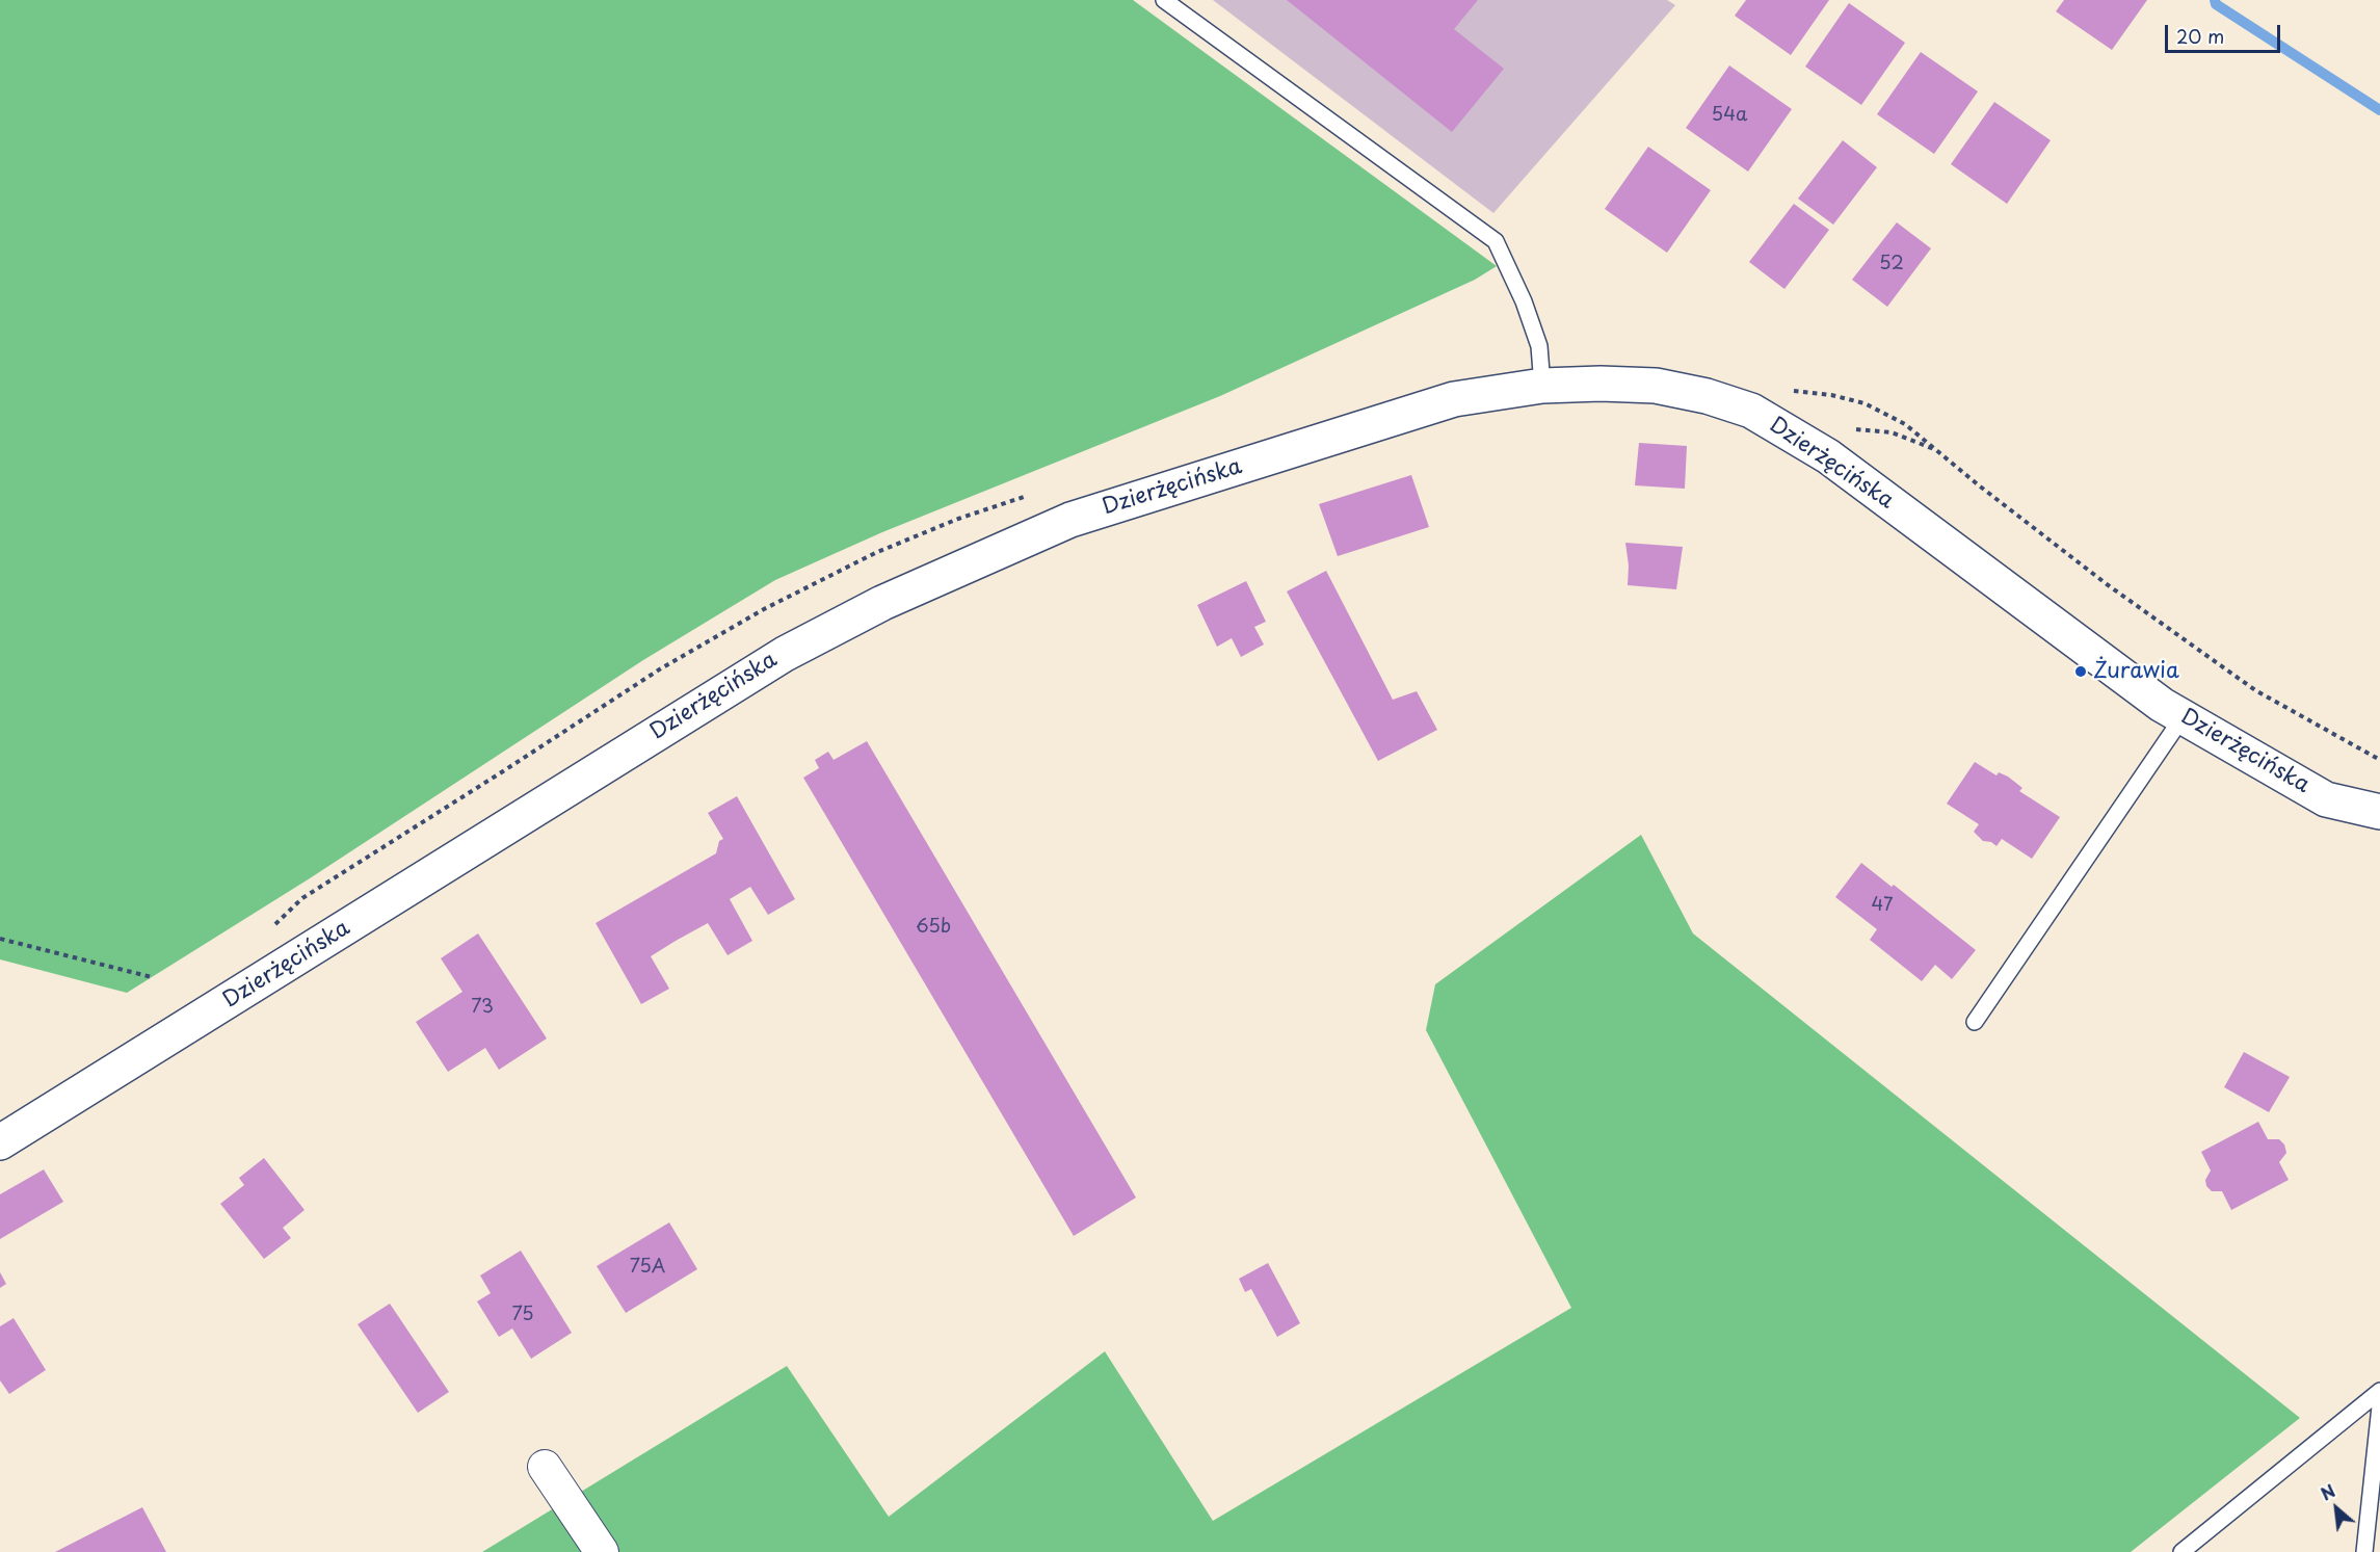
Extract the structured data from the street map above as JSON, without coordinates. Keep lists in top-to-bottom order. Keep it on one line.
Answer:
{"streets":{"street":["Dzierżęcińska"]},"places":["Żurawia"],"house_numbers":["54a","52","47","65b","73","75A","75"],"scale_bar":"20 m","north":"top left"}
